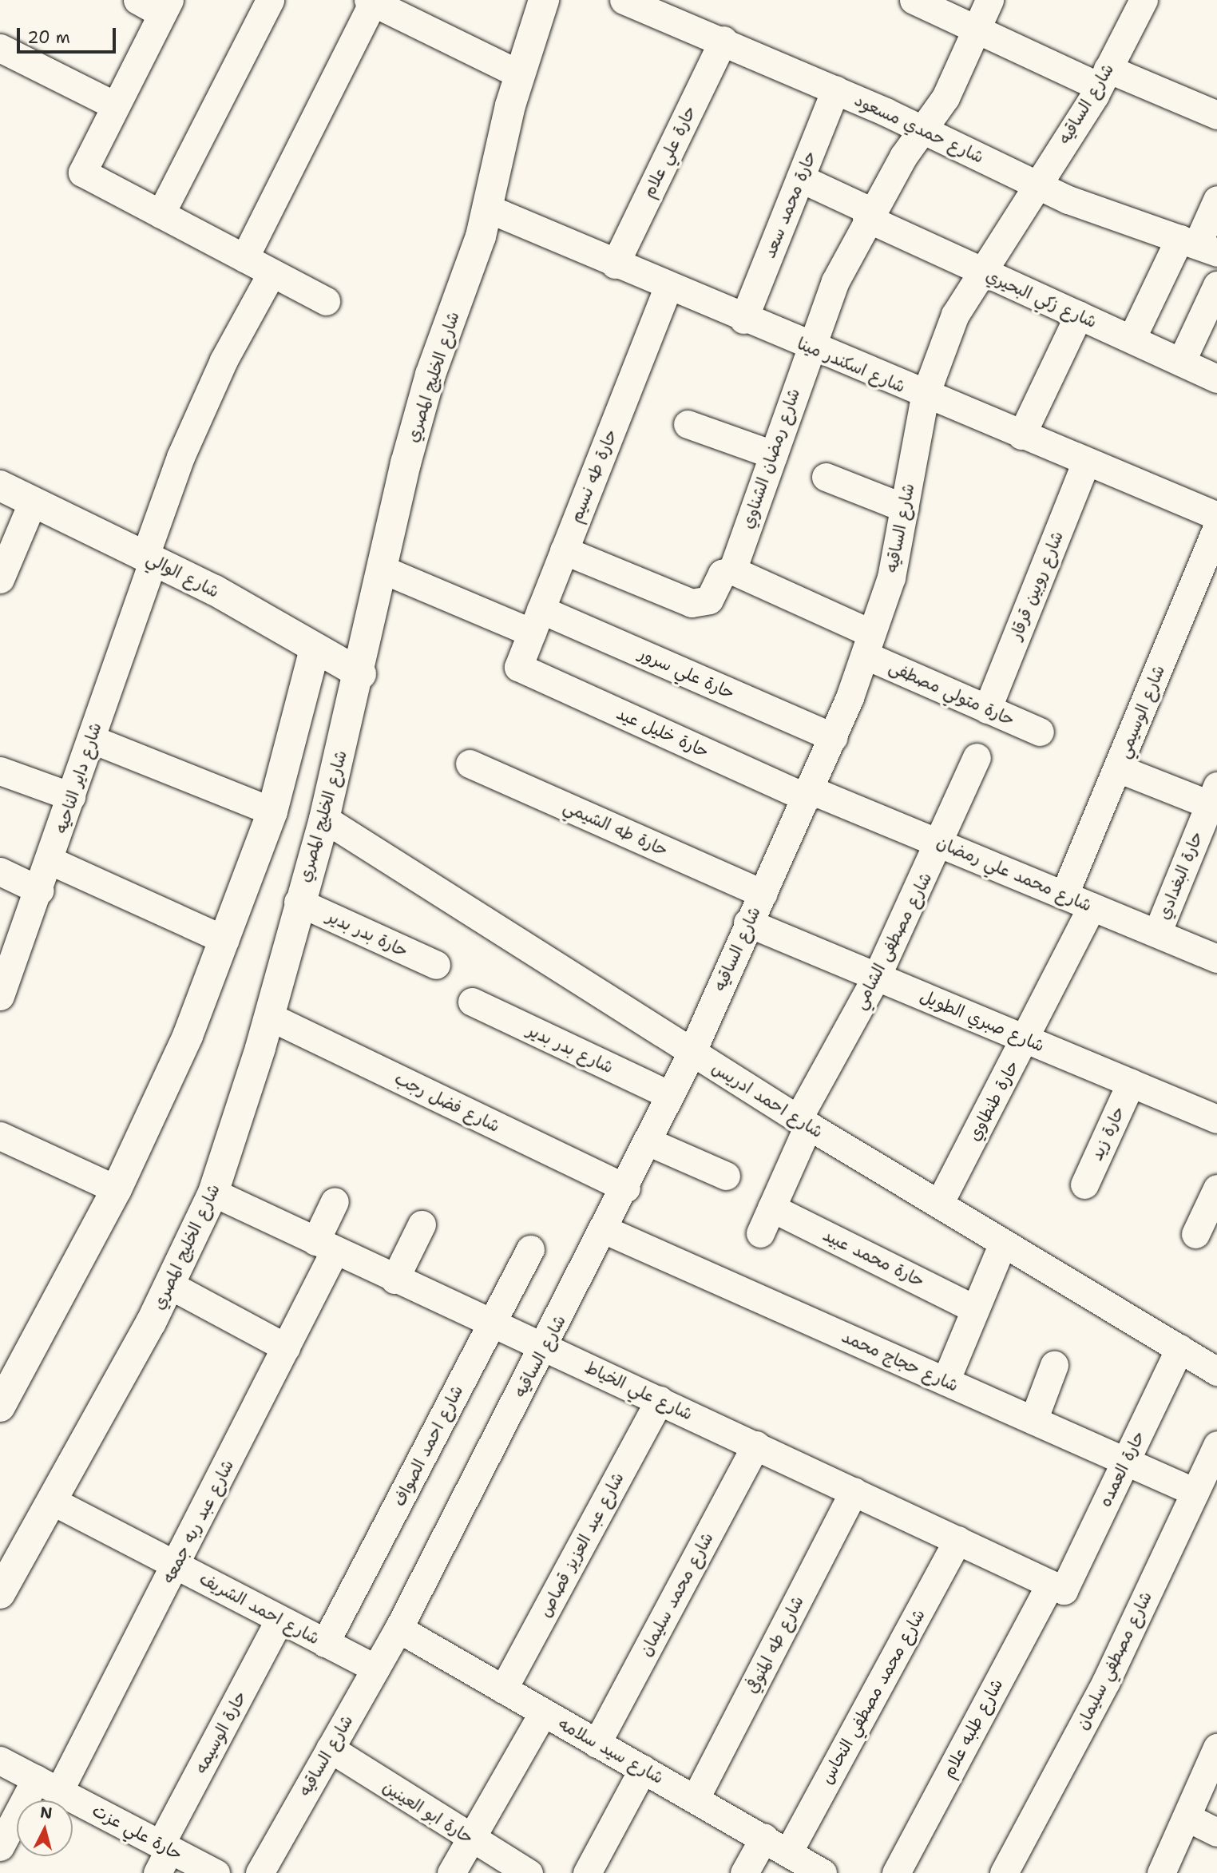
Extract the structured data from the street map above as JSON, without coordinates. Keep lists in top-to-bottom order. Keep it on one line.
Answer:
{"streets":{"main road":["شارع الخليج المصري","شارع الوالي"],"street":["شارع الساقيه","شارع حمدي مسعود","حارة علي علام","حارة محمد سعد","شارع زكي البحيري","شارع اسكندر مينا","شارع رمضان الشناوي","حارة طه نسيم","شارع روبين قرقار","حارة علي سرور","حارة متولي مصطفى","شارع الوسيمي","حارة خليل عيد","شارع داير الناحيه","حارة طه الشيمي","شارع محمد علي رمضان","حارة البغدادي","حارة بدر بدير","شارع مصطفى الشامي","شارع صبري الطويل","شارع بدر بدير","شارع احمد ادريس","حارة طنطاوي","شارع فضل رجب","حارة زيد","حارة محمد عبيد","شارع حجاج محمد","شارع علي الخياط","شارع احمد الصواف","حارة العمده","شارع عبد ربه جمعه","شارع عبد العزيز قصاص","شارع محمد سليمان","شارع احمد الشريف","شارع طه المنوفي","شارع مصطفي سليمان","شارع محمد مصطفي النحاس","شارع طلبه علام","حارة الوسيمه","شارع سيد سلامه","حارة ابو العينين","حارة علي عزت"]},"crossings":[["شارع الساقيه","شارع حمدي مسعود"],["شارع الساقيه","شارع زكي البحيري"],["شارع الساقيه","شارع اسكندر مينا"],["شارع الساقيه","حارة علي سرور"],["شارع الساقيه","حارة متولي مصطفى"],["شارع الساقيه","حارة خليل عيد"],["شارع الساقيه","حارة طه الشيمي"],["شارع الساقيه","شارع محمد علي رمضان"],["شارع الساقيه","شارع صبري الطويل"],["شارع الساقيه","شارع بدر بدير"],["شارع الساقيه","شارع احمد ادريس"],["شارع الساقيه","شارع فضل رجب"],["شارع الساقيه","شارع حجاج محمد"],["شارع الساقيه","شارع علي الخياط"],["شارع الساقيه","شارع احمد الشريف"],["شارع الساقيه","شارع سيد سلامه"],["شارع الساقيه","حارة ابو العينين"],["شارع حمدي مسعود","حارة علي علام"],["شارع حمدي مسعود","حارة محمد سعد"],["شارع حمدي مسعود","شارع رمضان الشناوي"],["حارة علي علام","شارع اسكندر مينا"],["حارة محمد سعد","شارع زكي البحيري"],["حارة محمد سعد","شارع اسكندر مينا"],["شارع زكي البحيري","شارع رمضان الشناوي"],["شارع اسكندر مينا","شارع الخليج المصري"],["شارع اسكندر مينا","شارع رمضان الشناوي"],["شارع اسكندر مينا","حارة طه نسيم"],["شارع اسكندر مينا","شارع روبين قرقار"],["شارع الخليج المصري","شارع الوالي"],["شارع الخليج المصري","حارة علي سرور"],["شارع الخليج المصري","حارة بدر بدير"],["شارع الخليج المصري","شارع احمد ادريس"],["شارع الخليج المصري","شارع فضل رجب"],["شارع الخليج المصري","شارع علي الخياط"],["شارع الخليج المصري","شارع احمد الشريف"],["شارع رمضان الشناوي","حارة متولي مصطفى"],["حارة طه نسيم","حارة علي سرور"],["حارة طه نسيم","حارة خليل عيد"],["شارع الوالي","شارع داير الناحيه"],["شارع روبين قرقار","حارة متولي مصطفى"],["شارع الوسيمي","شارع محمد علي رمضان"],["حارة خليل عيد","شارع محمد علي رمضان"],["شارع محمد علي رمضان","حارة البغدادي"],["شارع محمد علي رمضان","شارع مصطفى الشامي"],["شارع محمد علي رمضان","حارة طنطاوي"],["شارع مصطفى الشامي","شارع صبري الطويل"],["شارع مصطفى الشامي","شارع احمد ادريس"],["شارع مصطفى الشامي","حارة محمد عبيد"],["شارع صبري الطويل","حارة طنطاوي"],["شارع صبري الطويل","حارة زيد"],["شارع احمد ادريس","حارة طنطاوي"],["شارع احمد ادريس","حارة العمده"],["شارع حجاج محمد","حارة العمده"],["شارع حجاج محمد","شارع مصطفي سليمان"],["شارع علي الخياط","شارع احمد الصواف"],["شارع علي الخياط","حارة العمده"],["شارع علي الخياط","شارع عبد ربه جمعه"],["شارع علي الخياط","شارع عبد العزيز قصاص"],["شارع علي الخياط","شارع محمد سليمان"],["شارع علي الخياط","شارع طه المنوفي"],["شارع علي الخياط","شارع محمد مصطفي النحاس"],["شارع علي الخياط","شارع طلبه علام"],["شارع احمد الصواف","شارع احمد الشريف"],["حارة العمده","شارع طلبه علام"],["شارع عبد ربه جمعه","شارع احمد الشريف"],["شارع عبد ربه جمعه","حارة علي عزت"],["شارع عبد العزيز قصاص","شارع سيد سلامه"],["شارع محمد سليمان","شارع سيد سلامه"],["شارع احمد الشريف","حارة الوسيمه"],["شارع طه المنوفي","شارع سيد سلامه"],["شارع محمد مصطفي النحاس","شارع سيد سلامه"],["حارة الوسيمه","حارة علي عزت"]],"scale_bar":"20 m","north":"top"}
